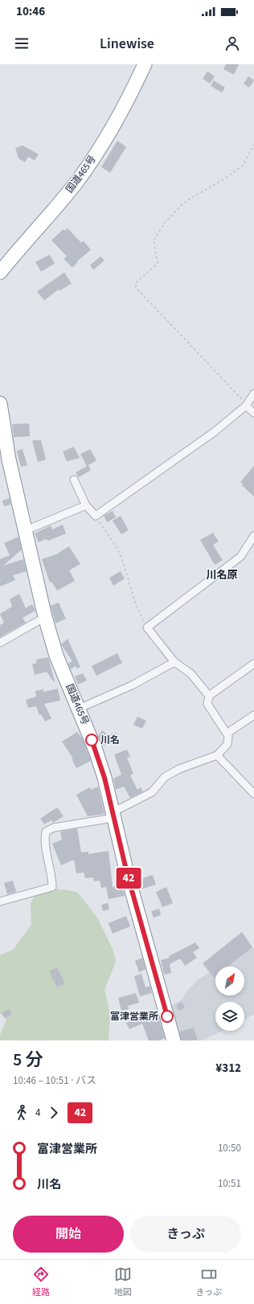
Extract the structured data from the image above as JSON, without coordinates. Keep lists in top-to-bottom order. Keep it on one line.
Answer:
{"streets":{"highway":["国道465号"]},"districts":["川名原"],"places":["川名","富津営業所"],"lines":["bus line 42"],"north":"top right","page":{"status":"10:46","header":"Linewise","on_map":"42","heading":["5 分","10:46 – 10:51 · バス","¥312"],"legs":["4","42"],"list":[{"name":"富津営業所","value":"10:50"},{"name":"川名","value":"10:51"}],"buttons":["開始","きっぷ"],"tabs":["経路","地図","きっぷ"]}}
